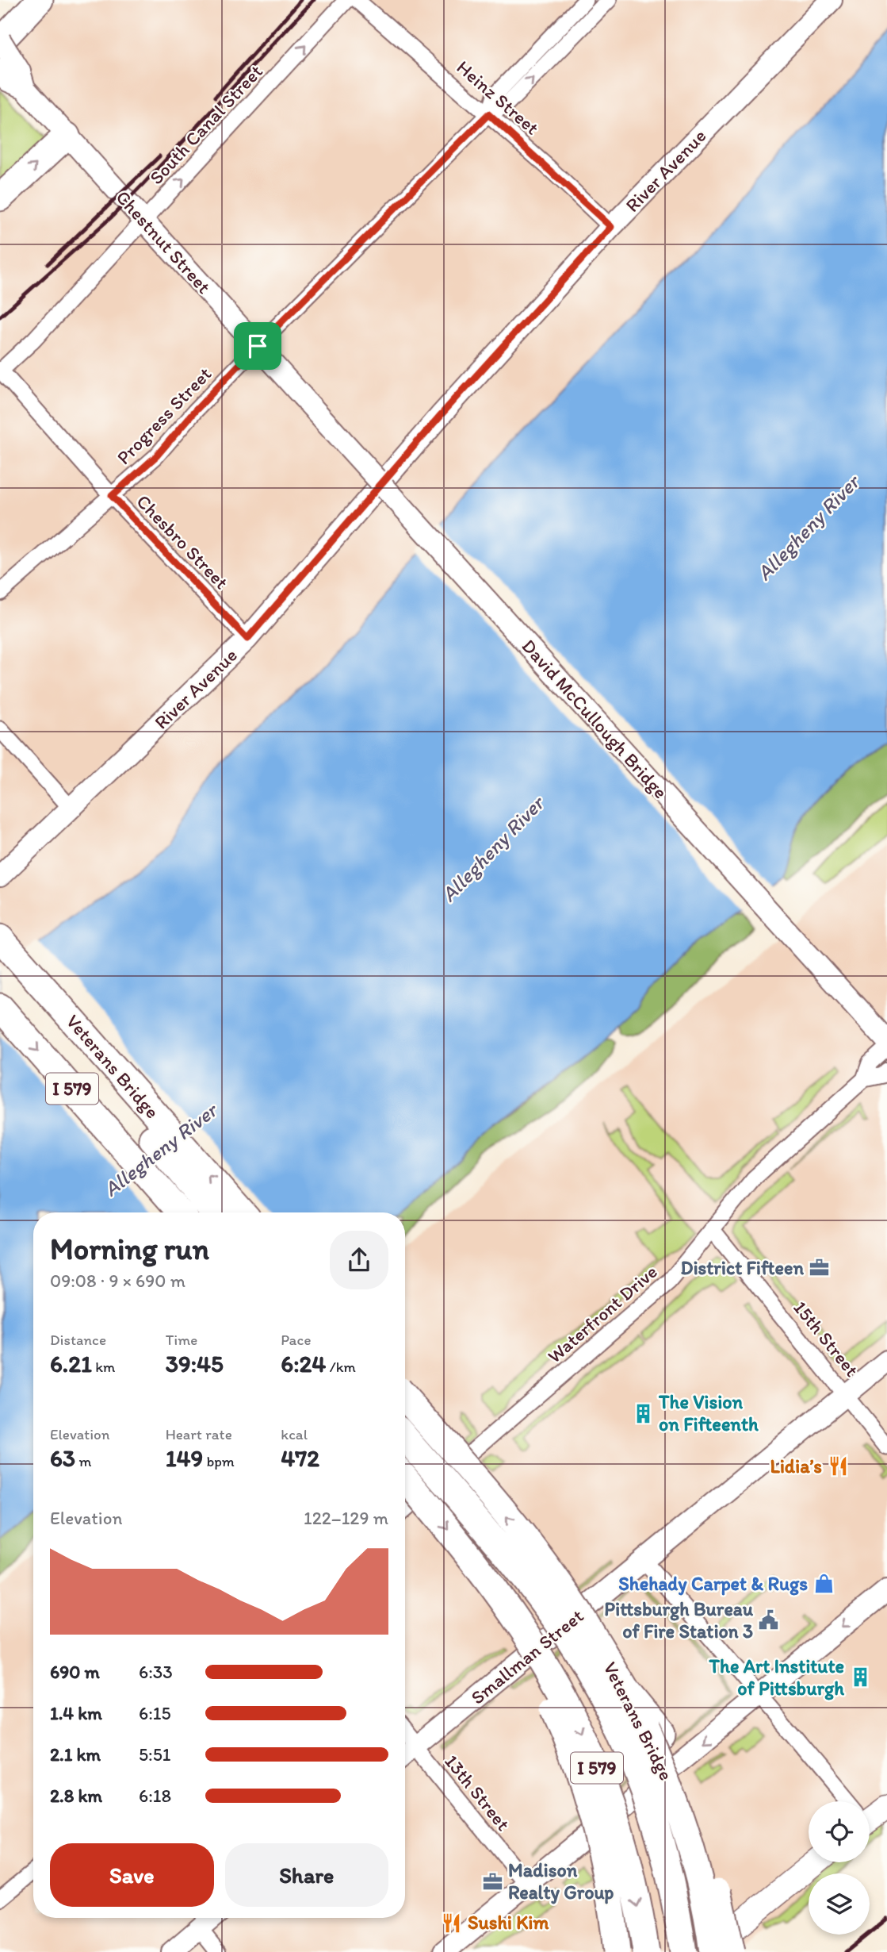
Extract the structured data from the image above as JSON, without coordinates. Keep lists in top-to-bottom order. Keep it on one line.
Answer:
{"streets":{"highway":["Veterans Bridge","I 579"],"street":["Heinz Street","South Canal Street","River Avenue","Chestnut Street","Progress Street","Chesbro Street","David McCullough Bridge","Waterfront Drive","15th Street","Smallman Street","13th Street"]},"crossings":[["Heinz Street","River Avenue"],["Heinz Street","Progress Street"],["South Canal Street","Chestnut Street"],["South Canal Street","Chesbro Street"],["River Avenue","Chesbro Street"],["Chestnut Street","Progress Street"],["Chestnut Street","David McCullough Bridge"],["Progress Street","Chesbro Street"],["Waterfront Drive","15th Street"],["15th Street","Smallman Street"],["Smallman Street","13th Street"]],"one_way":["South Canal Street"],"water":["Allegheny River"],"places":{"office":["District Fifteen","Madison Realty Group"],"building":["The Vision on Fifteenth","The Art Institute of Pittsburgh"],"restaurant":["Lidia’s","Sushi Kim"],"shop":["Shehady Carpet & Rugs"],"public building":["Pittsburgh Bureau of Fire Station 3"]},"page":{"heading":["Morning run","09:08 · 9 × 690 m"],"stats":[["Distance","6.21 km"],["Time","39:45"],["Pace","6:24 /km"],["Elevation","63 m"],["Heart rate","149 bpm"],["kcal","472"]],"chart":["Elevation","122–129 m"],"list":[{"name":"690 m","note":"6:33"},{"name":"1.4 km","note":"6:15"},{"name":"2.1 km","note":"5:51"},{"name":"2.8 km","note":"6:18"}],"buttons":["Save","Share"]}}
